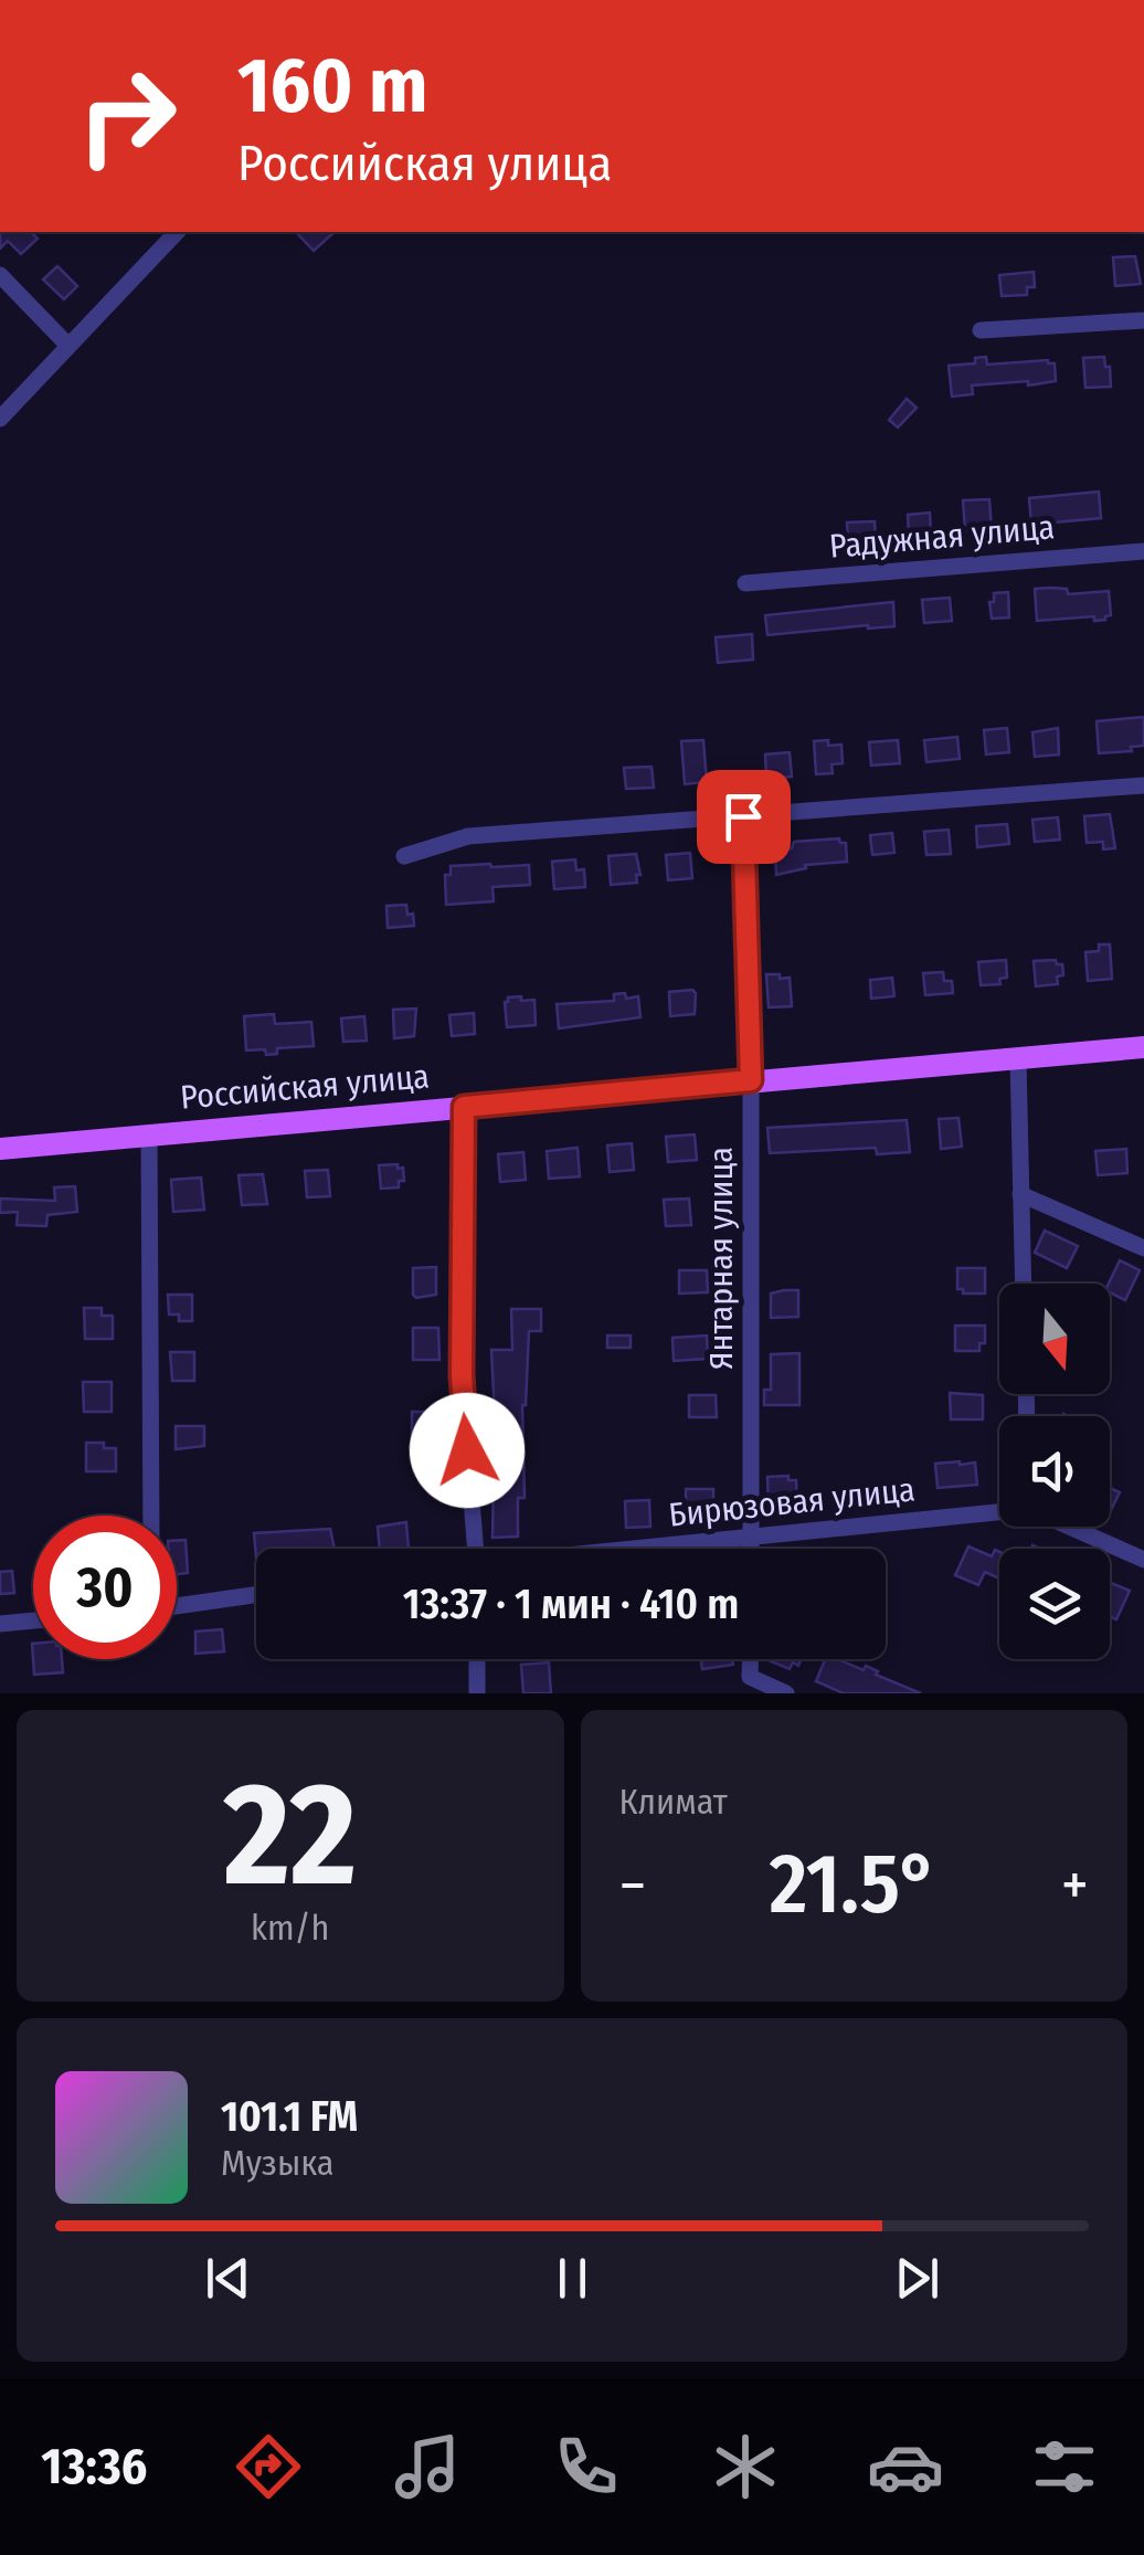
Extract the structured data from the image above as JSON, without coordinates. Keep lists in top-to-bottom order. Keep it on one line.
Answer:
{"streets":{"main road":["Российская улица"],"street":["Радужная улица","Янтарная улица","Бирюзовая улица"]},"crossings":[["Российская улица","Янтарная улица"],["Янтарная улица","Бирюзовая улица"]],"north":"bottom","page":{"turn":["160 m","Российская улица"],"limit":"30","trip":"13:37 · 1 мин · 410 m","tile":[["22","km/h"],"Климат"],"heat":["−","21.5°","+"],"song":["101.1 FM","Музыка"],"tabs":"13:36"}}
